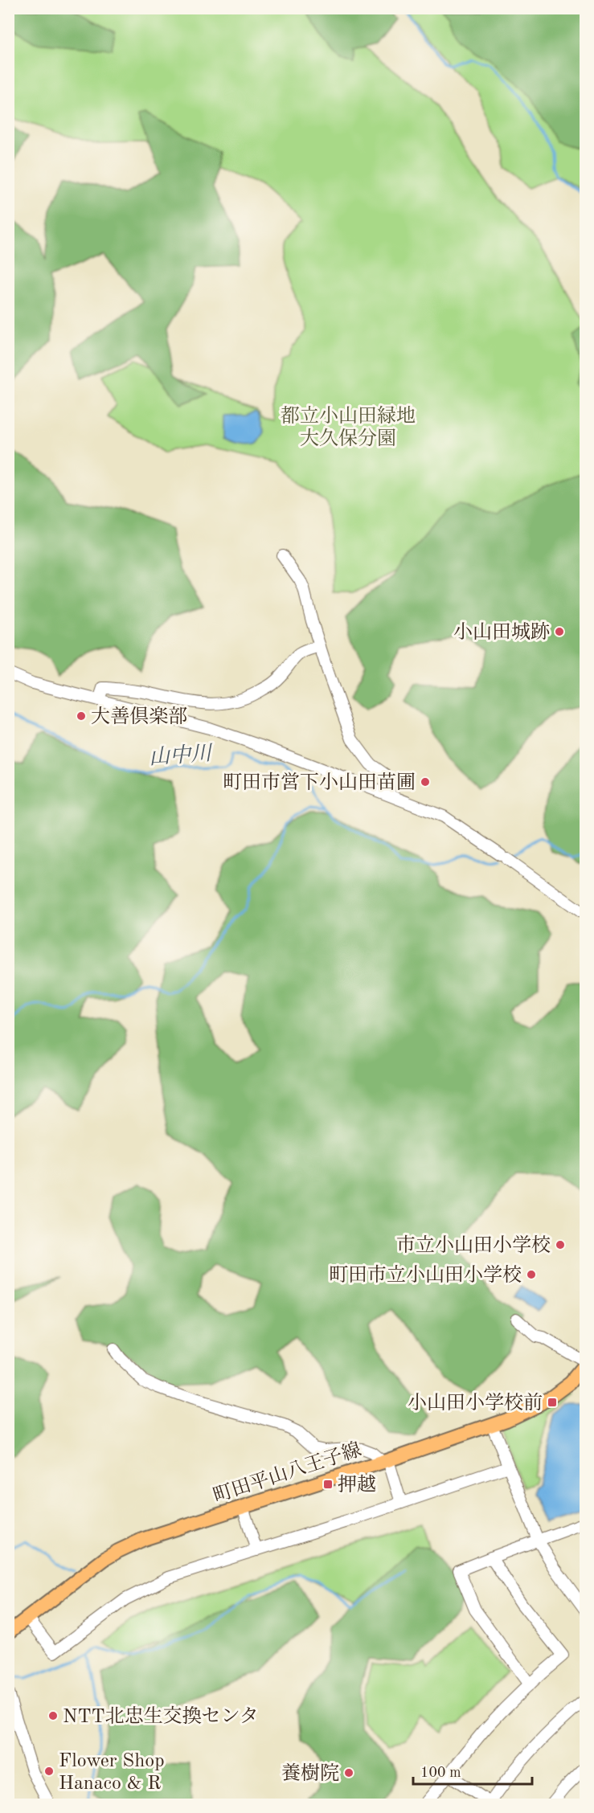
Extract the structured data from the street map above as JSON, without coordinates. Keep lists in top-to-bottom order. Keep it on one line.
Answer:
{"streets":{"main road":["町田平山八王子線"]},"water":["山中川"],"parks":["都立小山田緑地 大久保分園"],"places":{"other":["小山田城跡","大善倶楽部","町田市営下小山田苗圃","市立小山田小学校","町田市立小山田小学校","NTT北忠生交換センタ","Flower Shop Hanaco & R","養樹院"],"transit":["小山田小学校前","押越"]},"scale_bar":"100 m"}
